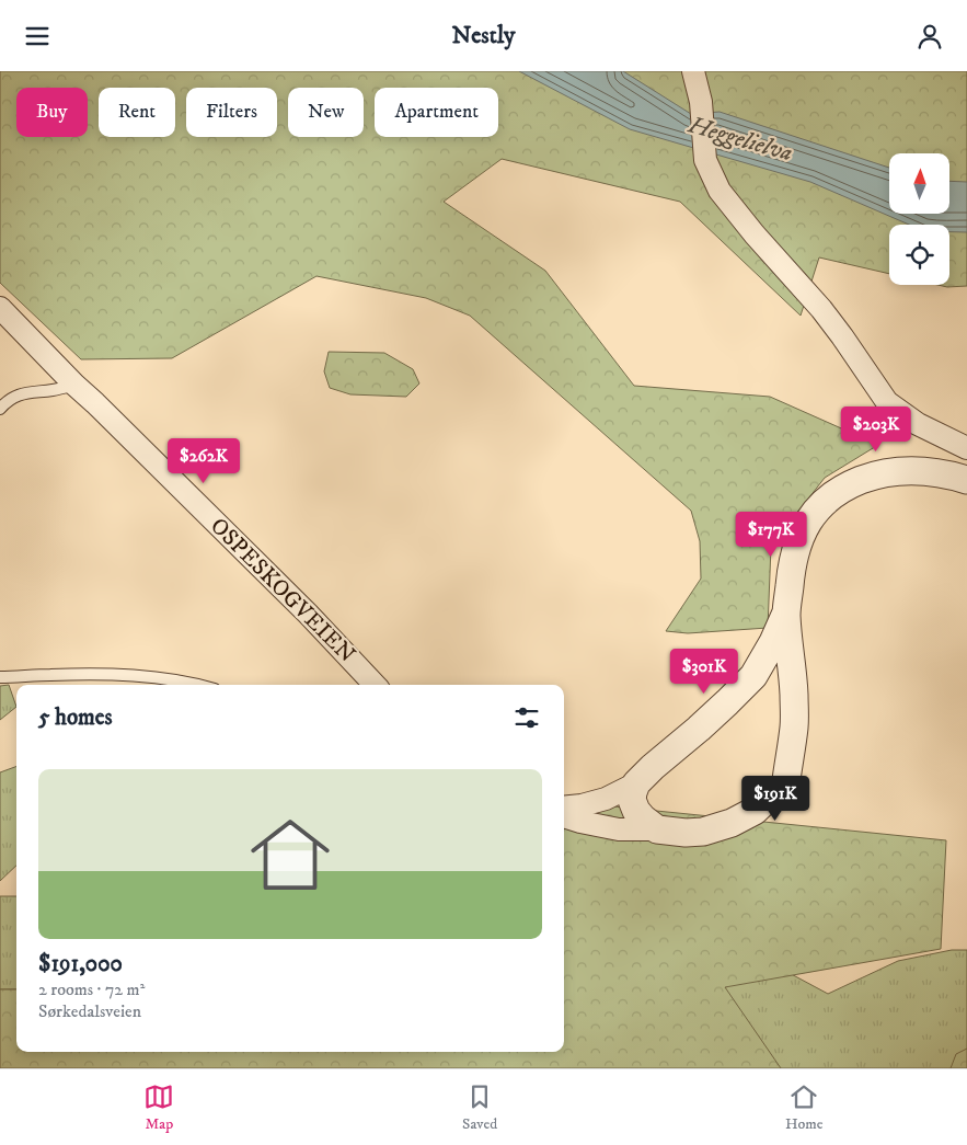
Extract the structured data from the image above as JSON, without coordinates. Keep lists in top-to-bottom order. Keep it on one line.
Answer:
{"streets":{"street":["OSPESKOGVEIEN"]},"water":["Heggelielva"],"north":"top","page":{"header":"Nestly","chip":["Buy","Rent","Filters","New","Apartment"],"price":["$203K","$262K","$177K","$301K","$191K"],"heading":"5 homes","list":[{"name":"$191,000","note":"2 rooms · 72 m² · Sørkedalsveien"}],"tabs":["Map","Saved","Home"]}}
